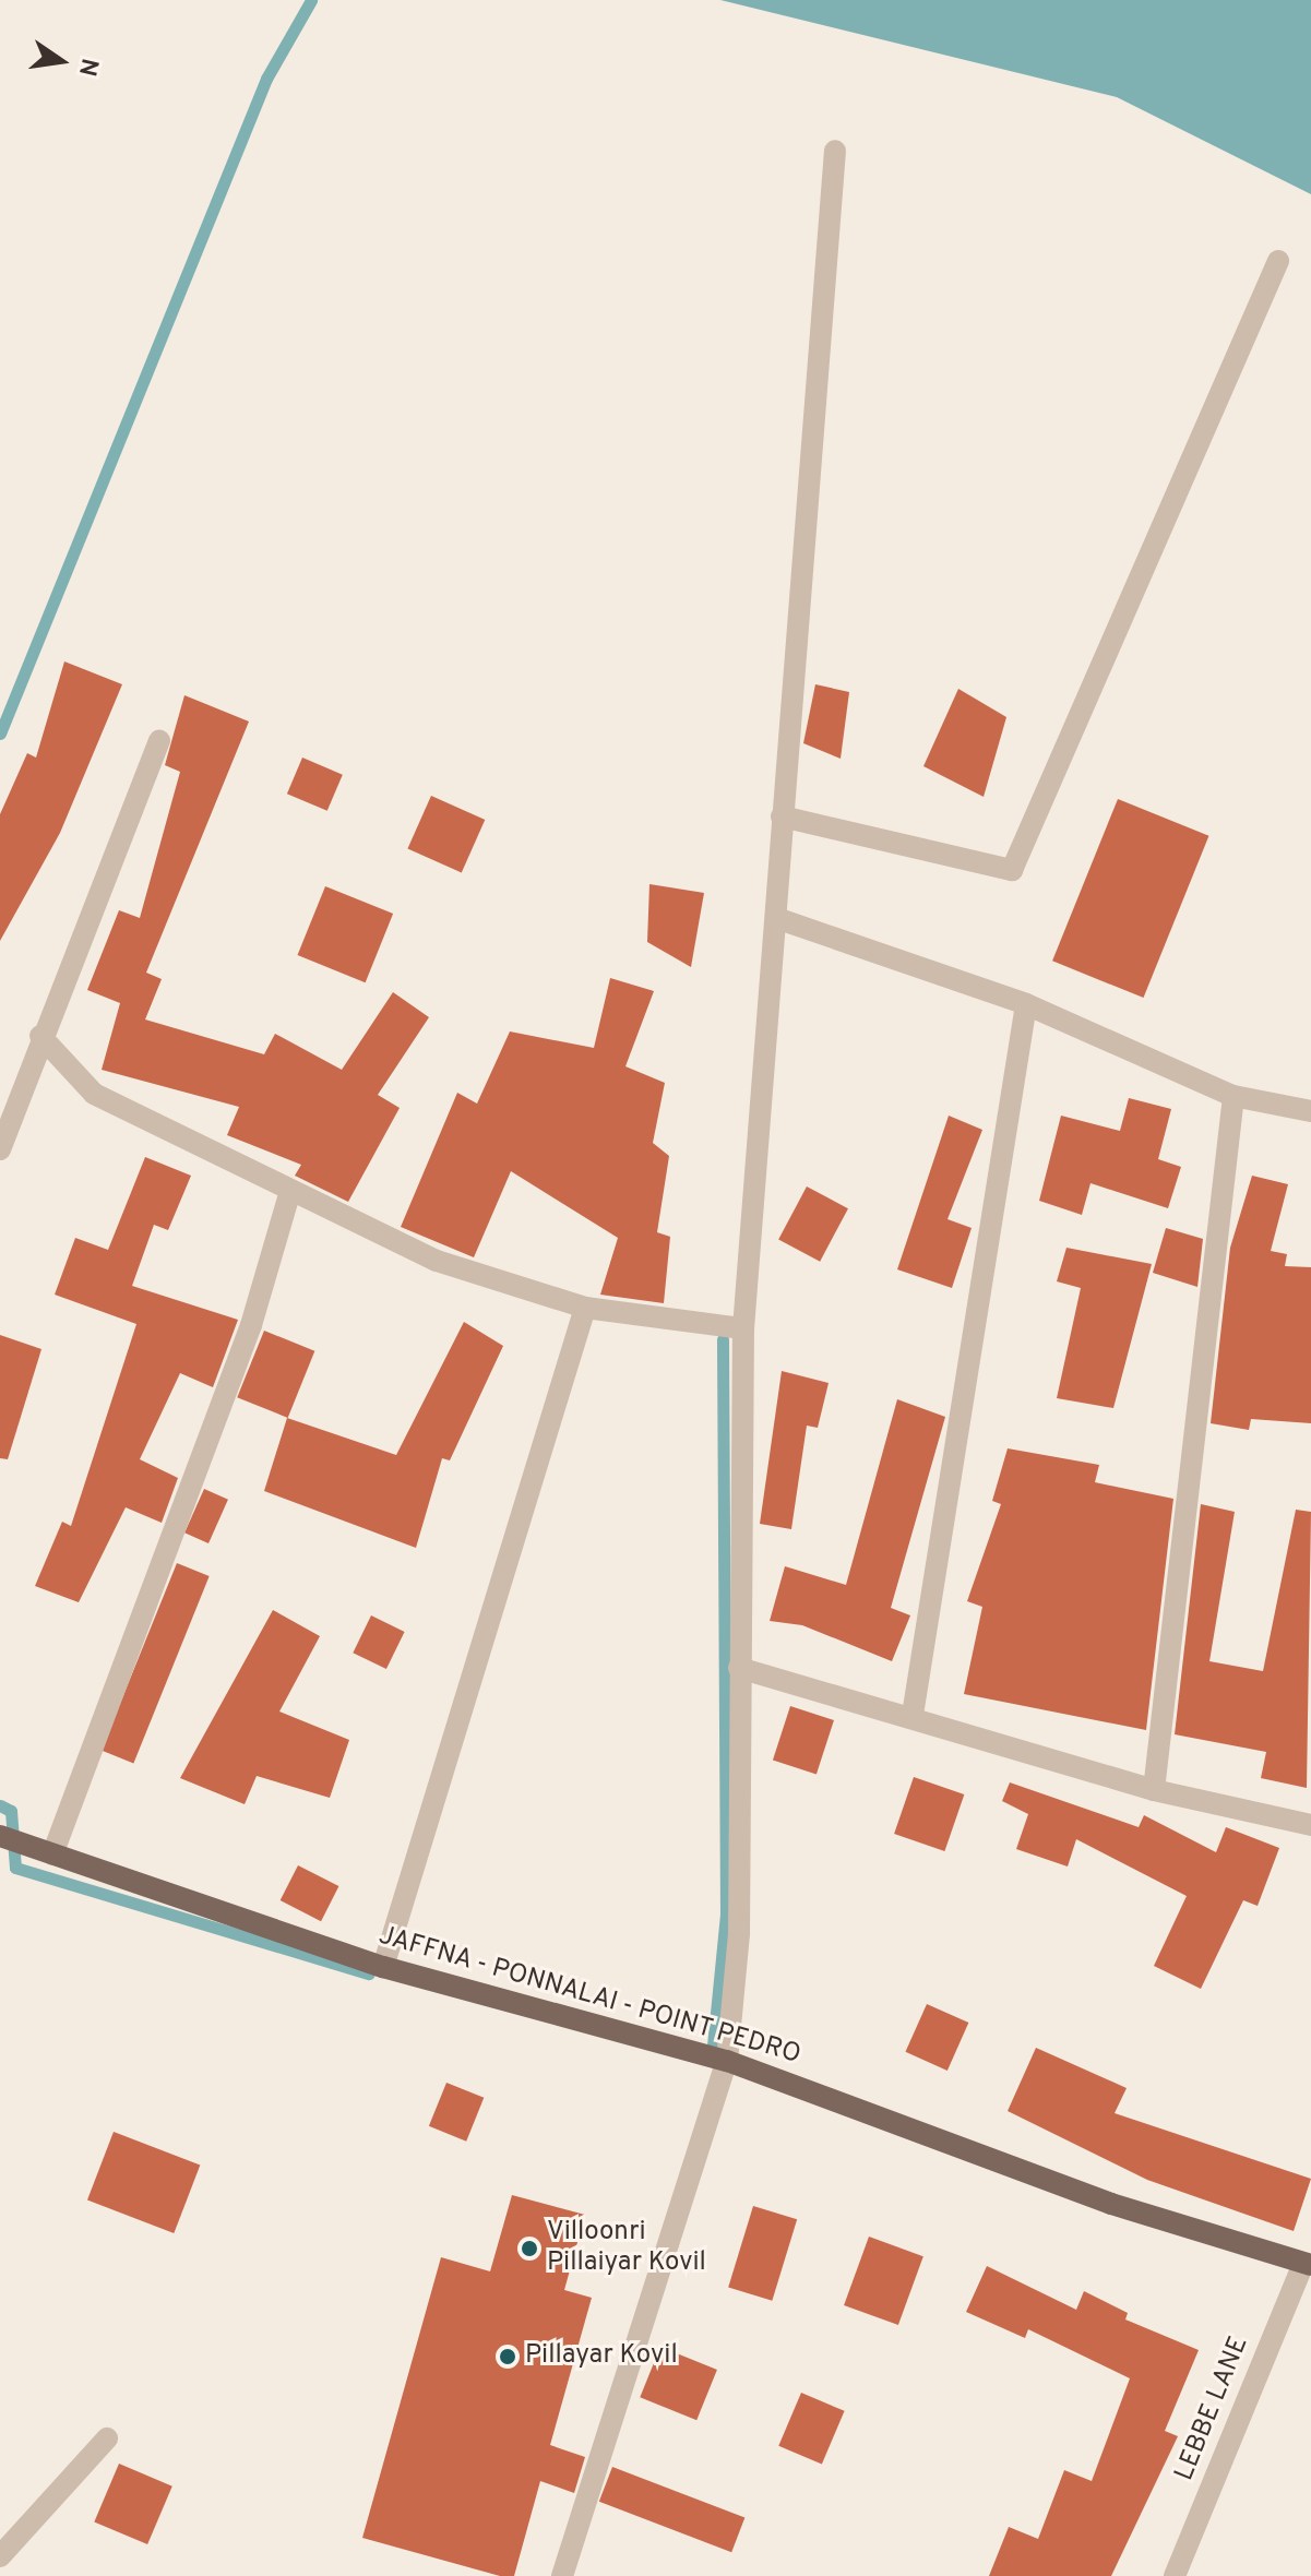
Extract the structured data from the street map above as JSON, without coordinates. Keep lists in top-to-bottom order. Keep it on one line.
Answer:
{"streets":{"main road":["JAFFNA - PONNALAI - POINT PEDRO"],"street":["LEBBE LANE"]},"crossings":[["JAFFNA - PONNALAI - POINT PEDRO","LEBBE LANE"]],"places":["Villoonri Pillaiyar Kovil","Pillayar Kovil"],"north":"right"}
